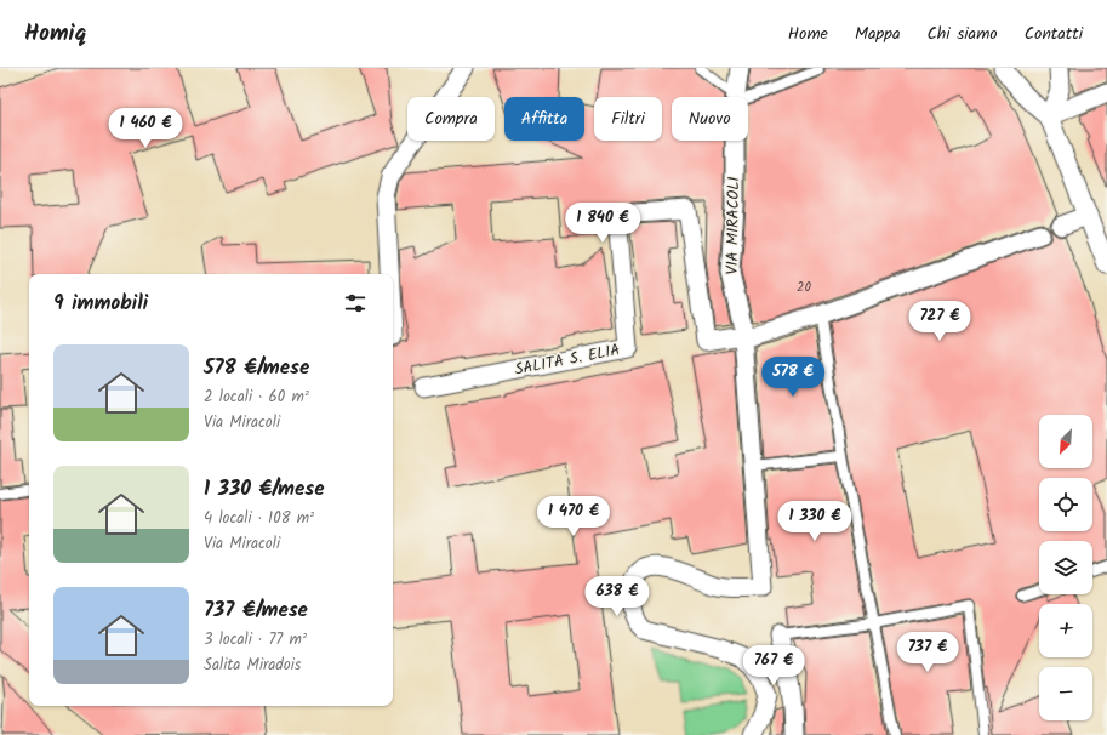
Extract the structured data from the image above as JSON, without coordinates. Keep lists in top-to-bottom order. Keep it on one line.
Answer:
{"streets":{"street":["VIA MIRACOLI","SALITA S. ELIA"]},"crossings":[["VIA MIRACOLI","SALITA S. ELIA"]],"house_numbers":["20"],"north":"bottom left","page":{"header":"Homiq","nav":["Home","Mappa","Chi siamo","Contatti"],"chip":["Compra","Affitta","Filtri","Nuovo"],"price":["1 460 €","1 840 €","727 €","578 €","1 470 €","1 330 €","638 €","737 €","767 €"],"heading":"9 immobili","list":[{"name":"578 €/mese","note":"2 locali · 60 m² · Via Miracoli"},{"name":"1 330 €/mese","note":"4 locali · 108 m² · Via Miracoli"},{"name":"737 €/mese","note":"3 locali · 77 m² · Salita Miradois"}],"map_buttons":["+","−"]}}
